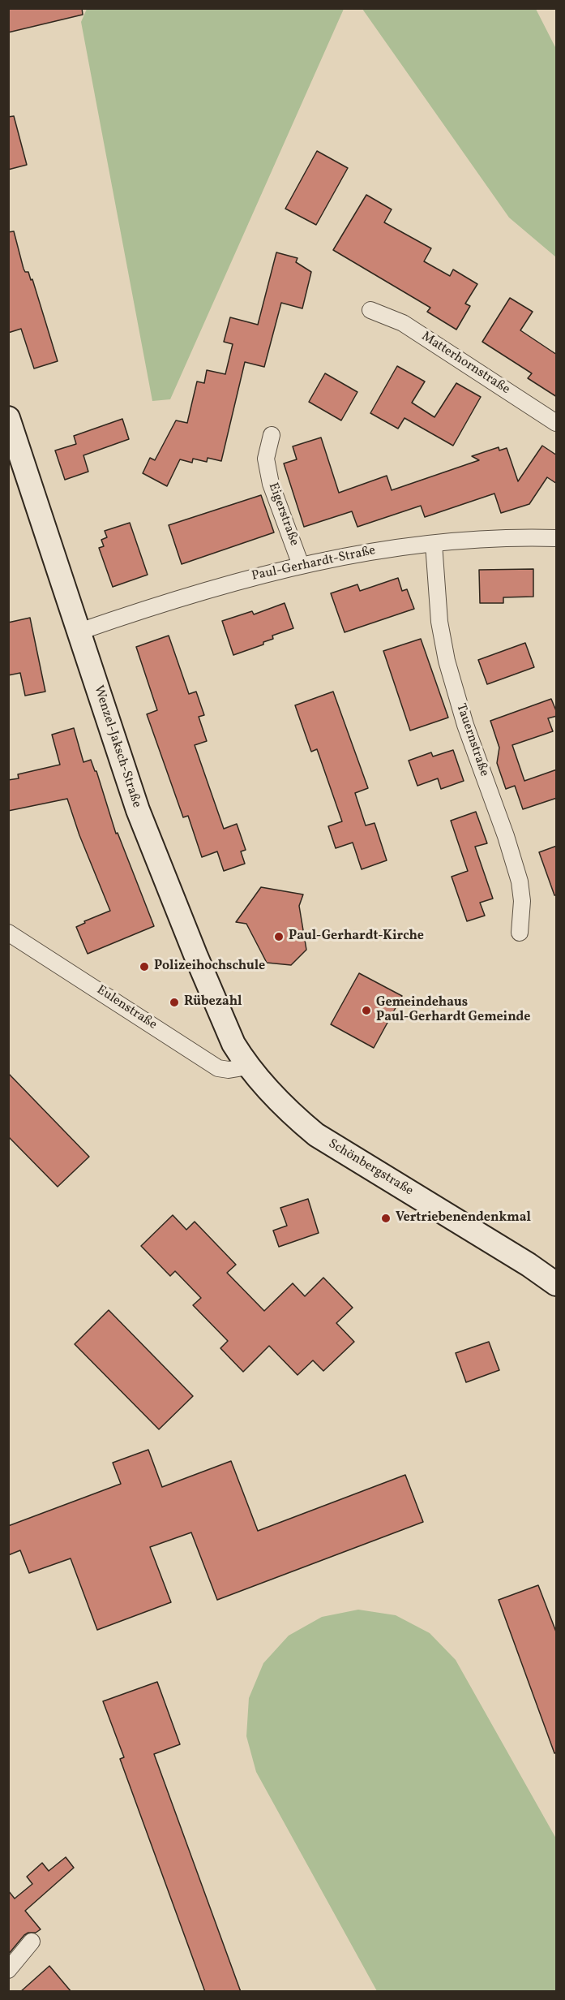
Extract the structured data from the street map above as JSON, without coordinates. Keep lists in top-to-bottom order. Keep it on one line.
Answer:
{"streets":{"street":["Matterhornstraße","Eigerstraße","Paul-Gerhardt-Straße","Tauernstraße","Wenzel-Jaksch-Straße","Eulenstraße","Schönbergstraße"]},"crossings":[["Eigerstraße","Paul-Gerhardt-Straße"],["Paul-Gerhardt-Straße","Tauernstraße"],["Paul-Gerhardt-Straße","Wenzel-Jaksch-Straße"],["Wenzel-Jaksch-Straße","Eulenstraße"],["Wenzel-Jaksch-Straße","Schönbergstraße"],["Eulenstraße","Schönbergstraße"]],"places":["Paul-Gerhardt-Kirche","Polizeihochschule","Rübezahl","Gemeindehaus Paul-Gerhardt Gemeinde","Vertriebenendenkmal"]}
